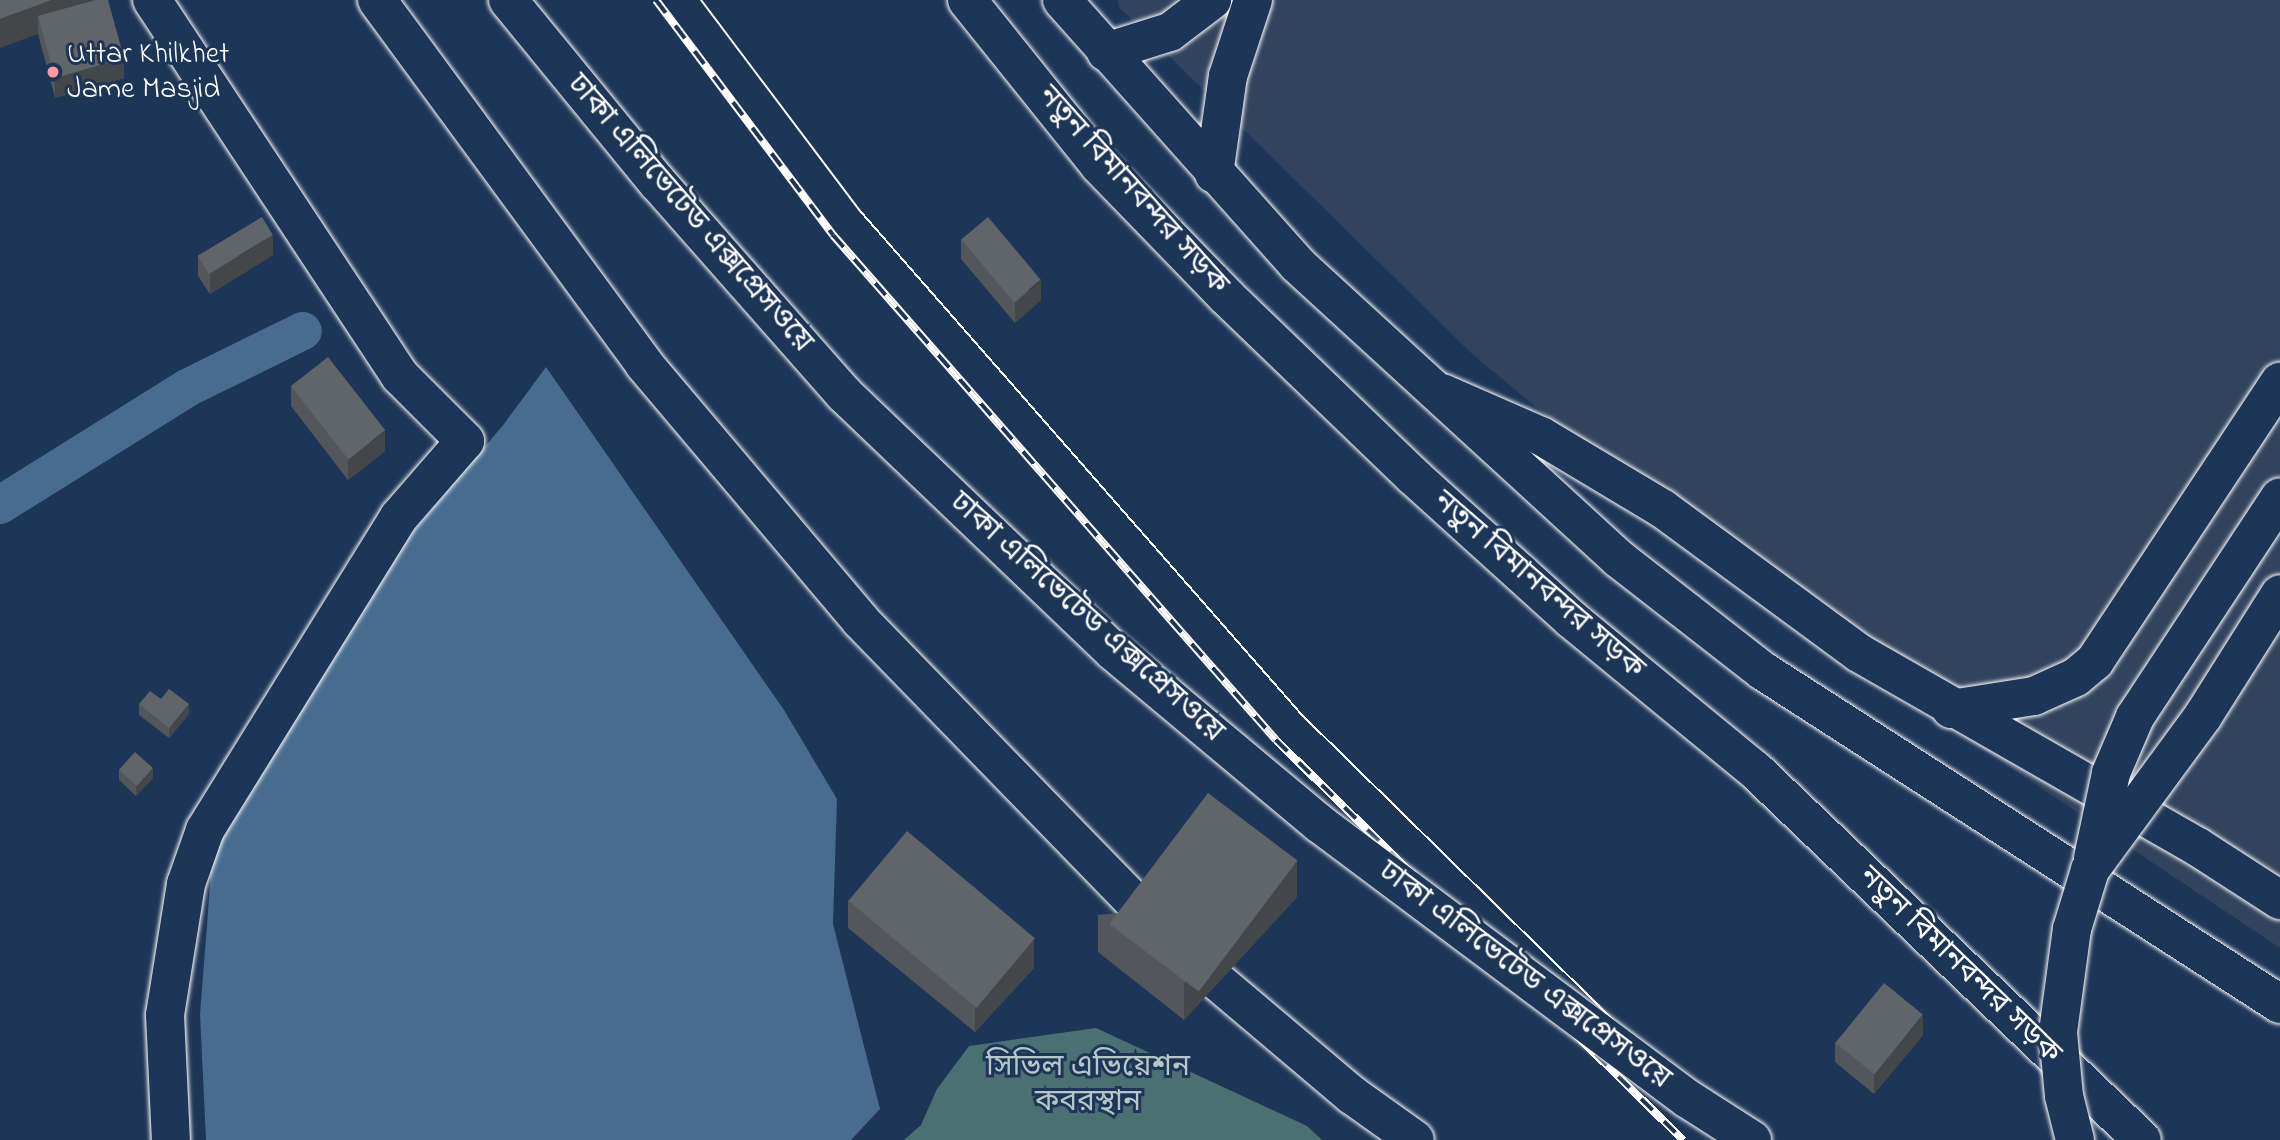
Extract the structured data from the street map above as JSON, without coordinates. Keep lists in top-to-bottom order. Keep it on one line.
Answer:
{"streets":{"main road":["নতুন বিমানবন্দর সড়ক","ঢাকা এলিভেটেড এক্সপ্রেসওয়ে"]},"parks":["সিভিল এভিয়েশন কবরস্থান"],"places":["Uttar Khilkhet Jame Masjid"]}
